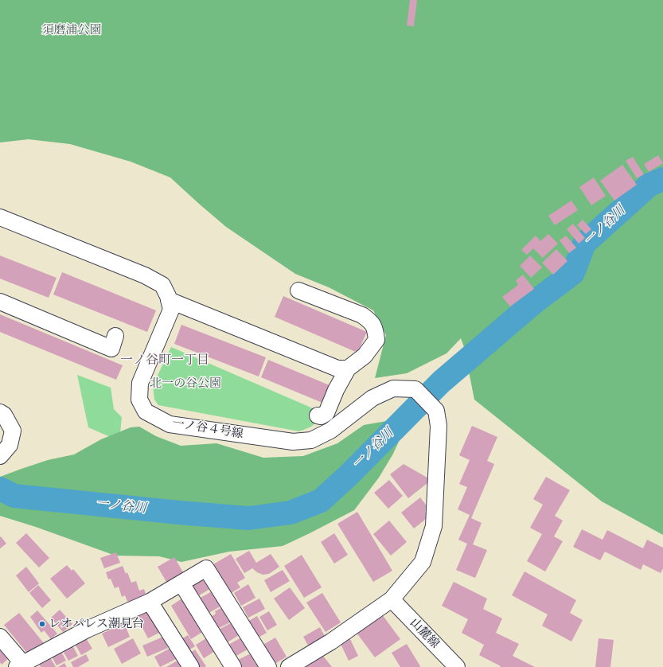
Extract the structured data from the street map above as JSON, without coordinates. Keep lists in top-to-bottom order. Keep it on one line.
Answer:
{"streets":{"street":["一ノ谷４号線","山麓線"]},"crossings":[["一ノ谷４号線","山麓線"]],"districts":["一ノ谷町一丁目"],"water":["一ノ谷川"],"parks":["須磨浦公園","北一の谷公園"],"places":["レオパレス潮見台"]}
